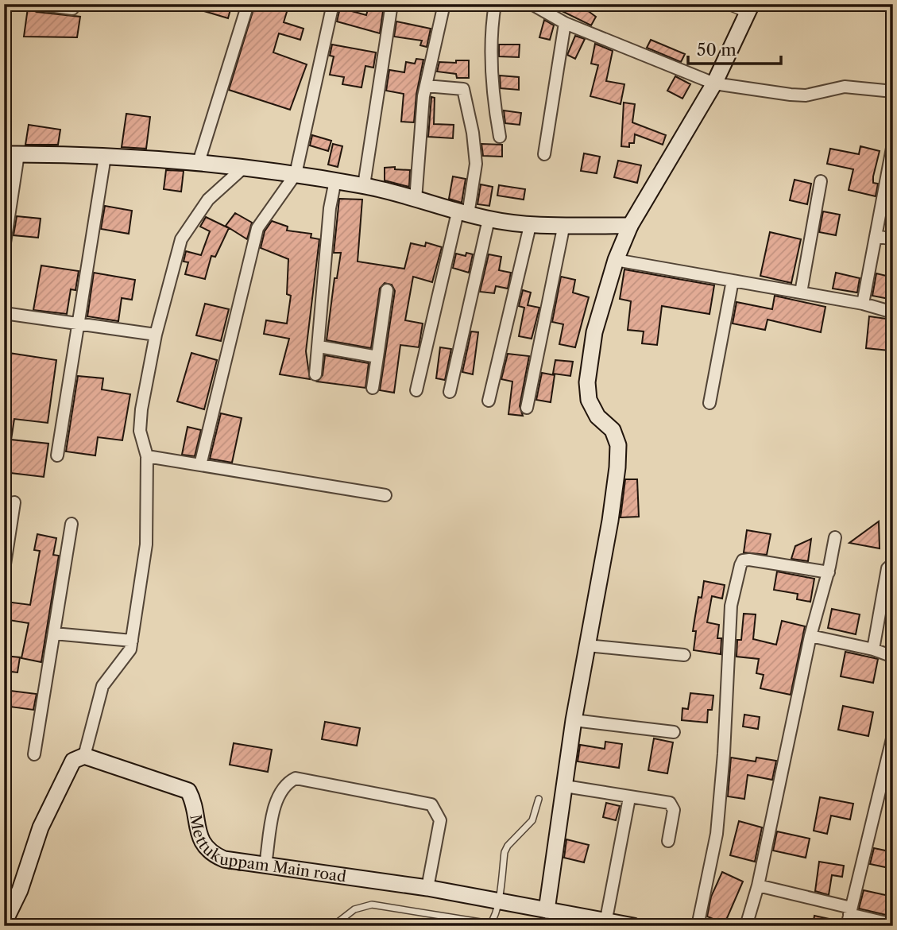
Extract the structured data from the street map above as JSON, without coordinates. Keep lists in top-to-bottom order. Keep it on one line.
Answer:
{"streets":{"street":["Mettukuppam Main road"]},"scale_bar":"50 m"}
